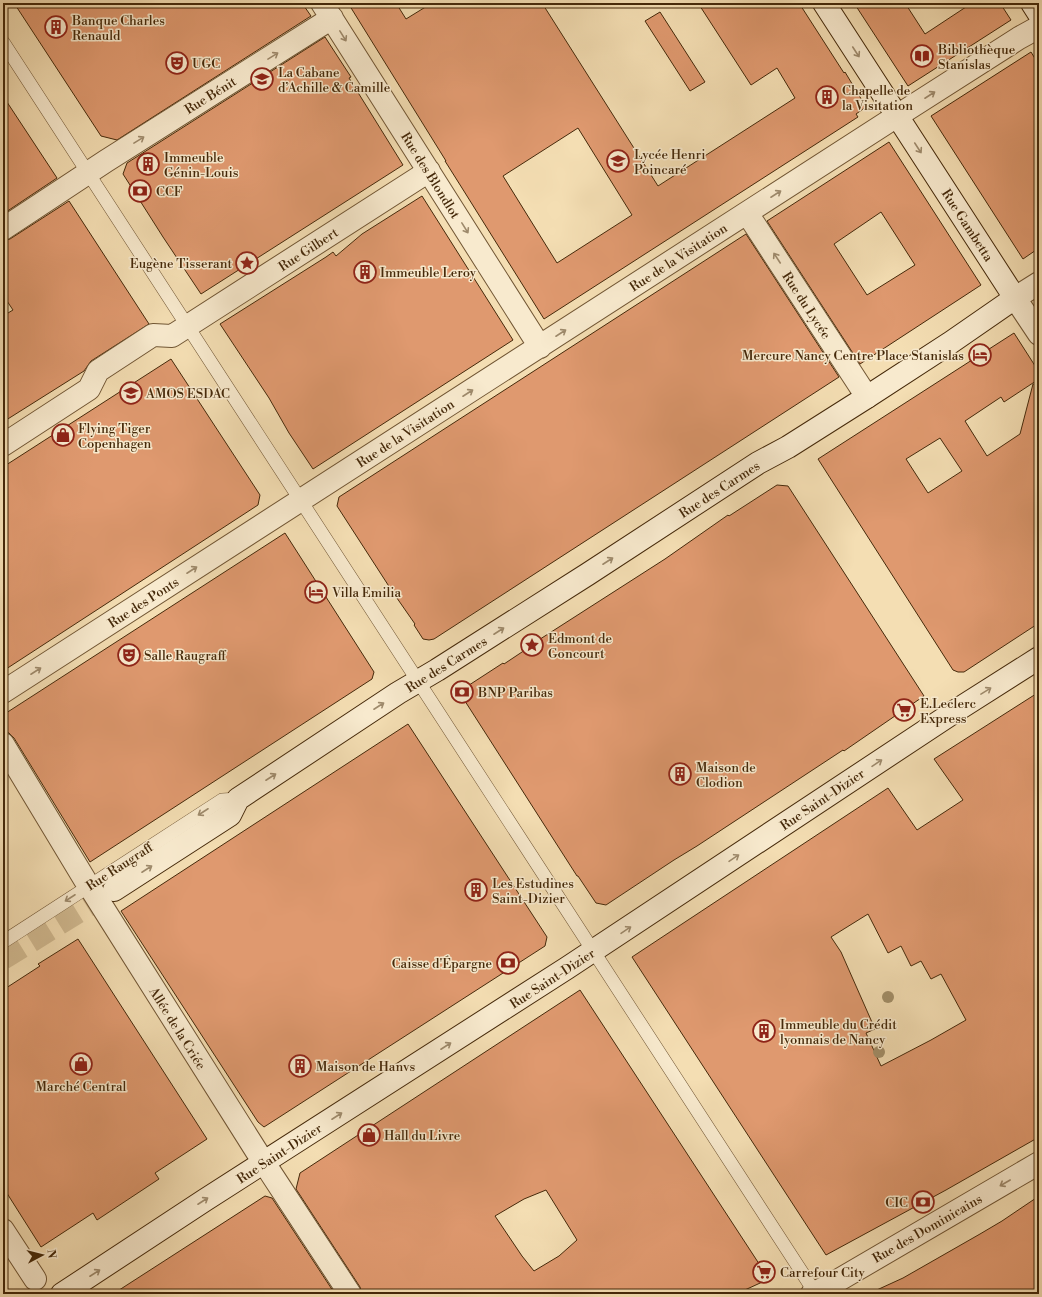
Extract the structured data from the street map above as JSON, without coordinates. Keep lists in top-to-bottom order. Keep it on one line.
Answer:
{"streets":{"street":["Rue Bénit","Rue des Blondlot","Rue Gambetta","Rue Gilbert","Rue de la Visitation","Rue du Lycée","Rue des Carmes","Rue des Ponts","Rue Saint-Dizier","Rue Raugraff","Allée de la Criée","Rue des Dominicains"]},"crossings":[["Rue Bénit","Rue des Blondlot"],["Rue des Blondlot","Rue Gilbert"],["Rue des Blondlot","Rue de la Visitation"],["Rue Gambetta","Rue de la Visitation"],["Rue Gambetta","Rue des Carmes"],["Rue de la Visitation","Rue du Lycée"],["Rue de la Visitation","Rue des Ponts"],["Rue du Lycée","Rue des Carmes"],["Rue des Carmes","Rue Raugraff"],["Rue Saint-Dizier","Allée de la Criée"]],"one_way":["Rue Bénit","Rue des Blondlot","Rue Gambetta","Rue de la Visitation","Rue du Lycée","Rue des Carmes","Rue des Ponts","Rue Saint-Dizier","Rue des Dominicains"],"places":{"building":["Banque Charles Renauld","Chapelle de la Visitation","Immeuble Génin-Louis","Immeuble Leroy","Maison de Clodion","Les Estudines Saint-Dizier","Immeuble du Crédit lyonnais de Nancy","Maison de Hanvs"],"library":["Bibliothèque Stanislas"],"theatre":["UGC","Salle Raugraff"],"school or university":["La Cabane d’Achille & Camille","Lycée Henri Poincaré","AMOS ESDAC"],"bank":["CCF","BNP Paribas","Caisse d'Épargne","CIC"],"place":["Eugène Tisserant","Edmont de Goncourt"],"hotel":["Mercure Nancy Centre Place Stanislas","Villa Emilia"],"shop":["Flying Tiger Copenhagen","Marché Central","Hall du Livre"],"supermarket":["E.Leclerc Express","Carrefour City"]},"north":"right"}
